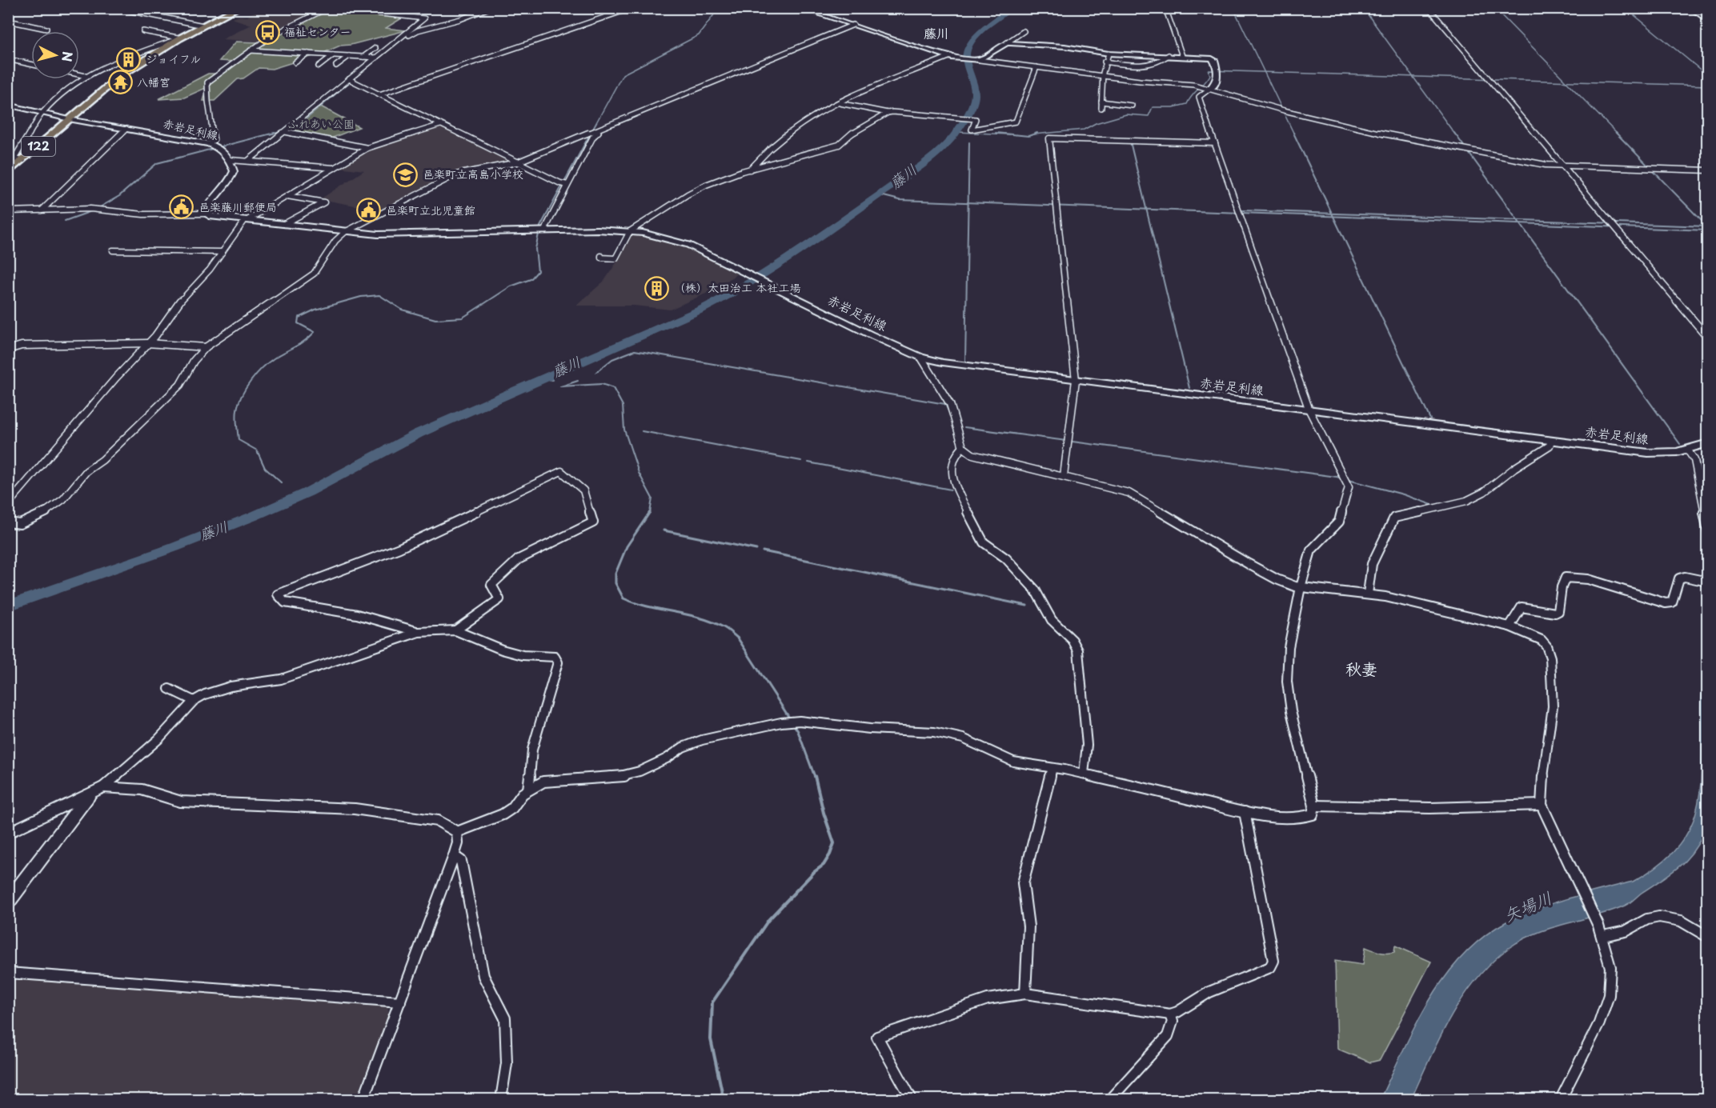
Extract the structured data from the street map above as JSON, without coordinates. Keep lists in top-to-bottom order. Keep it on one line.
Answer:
{"streets":{"highway":["122"],"main road":["赤岩足利線"]},"crossings":[["赤岩足利線","122"]],"districts":["藤川","秋妻"],"water":["藤川","矢場川"],"parks":["ふれあい公園"],"places":{"bus stop":["福祉センター"],"building":["ジョイフル","（株）太田治工 本社工場"],"temple":["八幡宮"],"school or university":["邑楽町立高島小学校"],"public building":["邑楽藤川郵便局","邑楽町立北児童館"]},"north":"right"}
